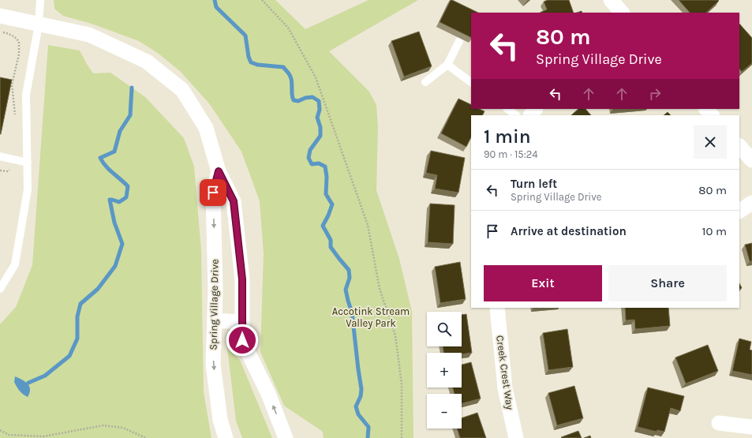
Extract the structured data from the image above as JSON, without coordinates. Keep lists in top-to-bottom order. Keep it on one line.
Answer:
{"streets":{"street":["Spring Village Drive","Creek Crest Way"]},"parks":["Accotink Stream Valley Park"],"page":{"turn":["80 m","Spring Village Drive"],"heading":["1 min","90 m · 15:24"],"list":[{"name":"Turn left","note":"Spring Village Drive","value":"80 m"},{"name":"Arrive at destination","value":"10 m"}],"buttons":["Exit","Share"],"map_buttons":["+","−"]}}
